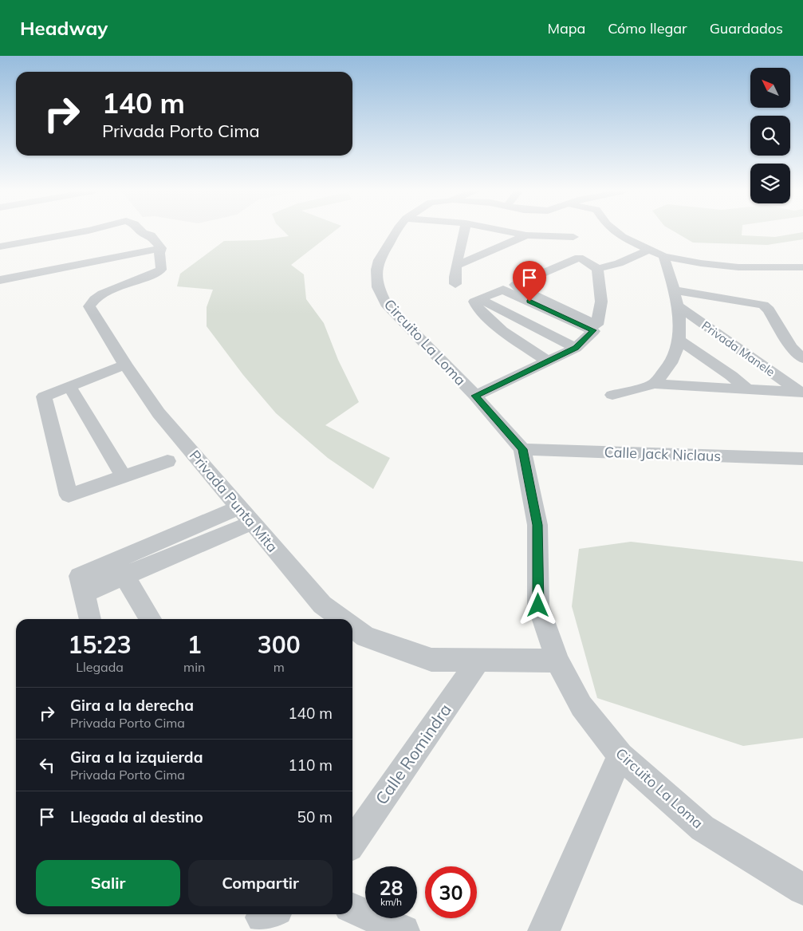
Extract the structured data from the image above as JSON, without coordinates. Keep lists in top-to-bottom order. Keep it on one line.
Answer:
{"streets":{"street":["Circuito La Loma","Privada Manele","Calle Jack Niclaus","Privada Punta Mita","Calle Romindra"]},"crossings":[["Circuito La Loma","Calle Jack Niclaus"],["Circuito La Loma","Privada Punta Mita"],["Privada Punta Mita","Calle Romindra"]],"north":"top left","page":{"header":"Headway","nav":["Mapa","Cómo llegar","Guardados"],"turn":["140 m","Privada Porto Cima"],"eta":["15:23","Llegada","1","min","300","m"],"list":[{"name":"Gira a la derecha","note":"Privada Porto Cima","value":"140 m"},{"name":"Gira a la izquierda","note":"Privada Porto Cima","value":"110 m"},{"name":"Llegada al destino","value":"50 m"}],"buttons":["Salir","Compartir"],"speed":"28 km/h","limit":"30"}}
